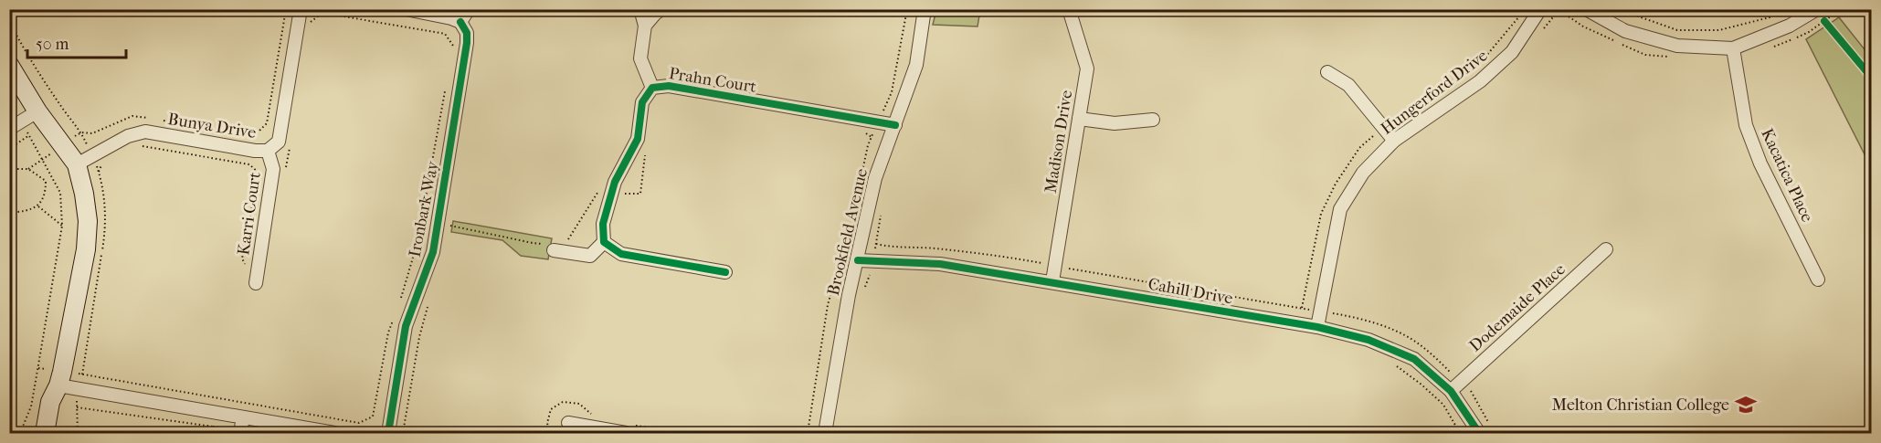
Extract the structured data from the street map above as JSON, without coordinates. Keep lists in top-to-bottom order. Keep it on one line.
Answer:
{"streets":{"street":["Prahn Court","Hungerford Drive","Bunya Drive","Madison Drive","Kacatica Place","Ironbark Way","Karri Court","Brookfield Avenue","Cahill Drive","Dodemaide Place"]},"crossings":[["Prahn Court","Brookfield Avenue"],["Hungerford Drive","Cahill Drive"],["Bunya Drive","Karri Court"],["Madison Drive","Cahill Drive"],["Brookfield Avenue","Cahill Drive"],["Cahill Drive","Dodemaide Place"]],"places":{"school or university":["Melton Christian College"]},"scale_bar":"50 m"}
